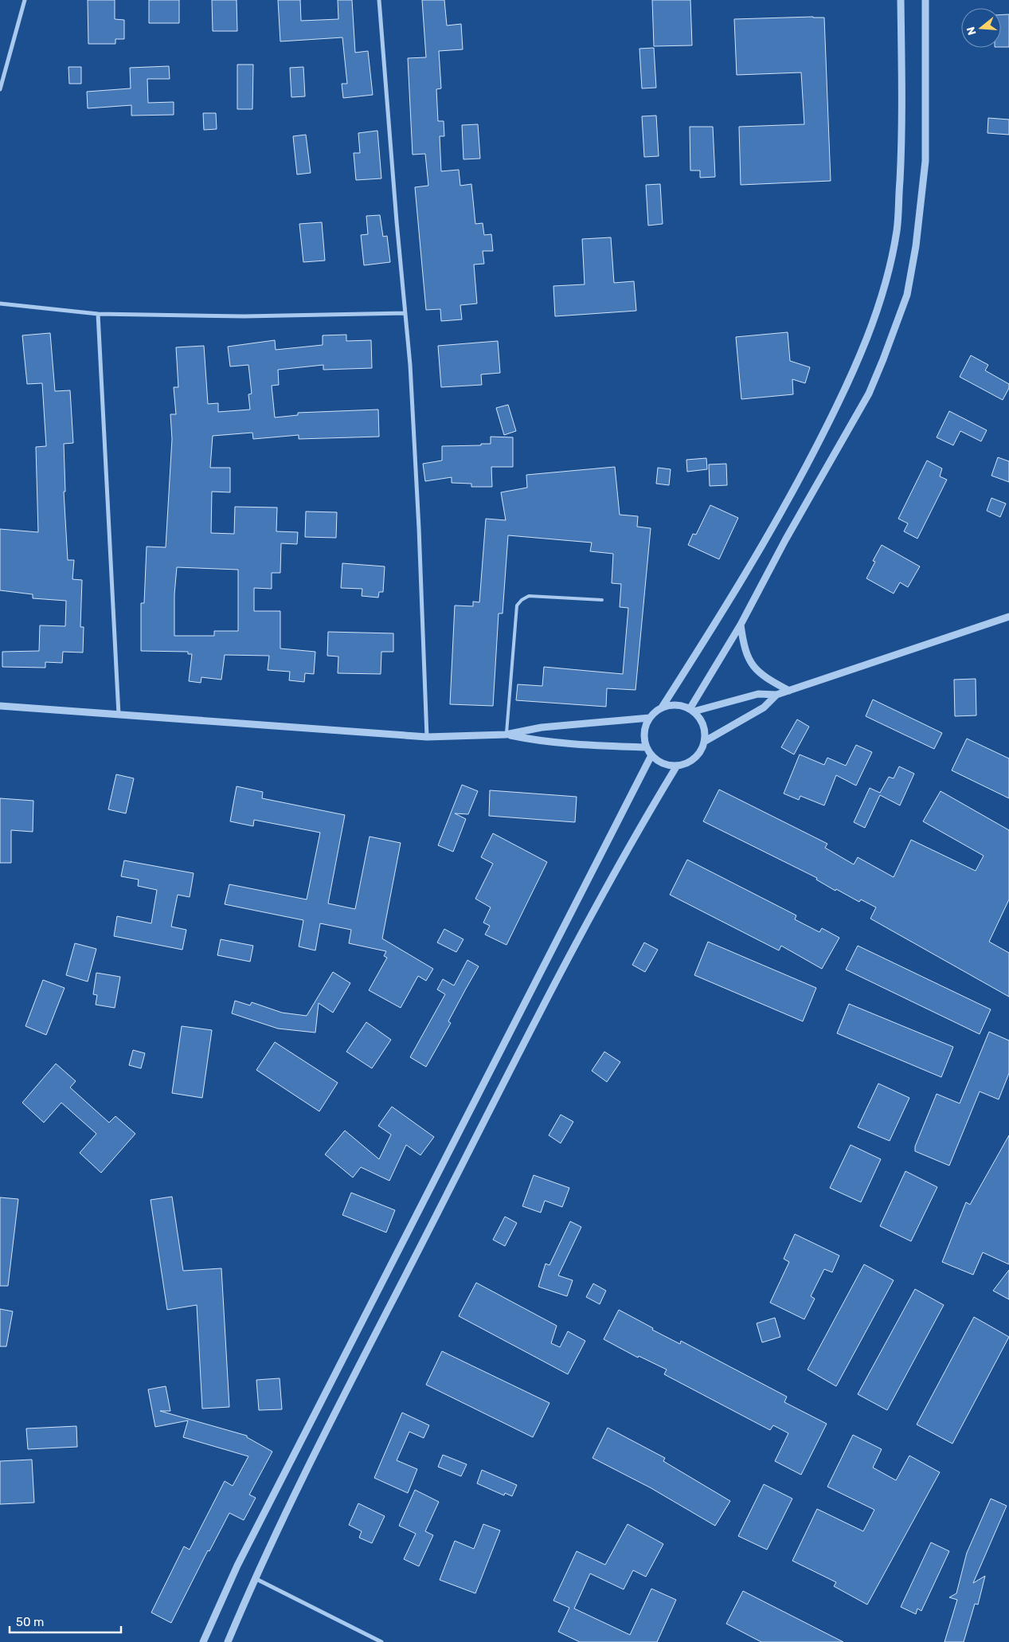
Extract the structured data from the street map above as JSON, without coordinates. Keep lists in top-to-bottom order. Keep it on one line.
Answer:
{"scale_bar":"50 m","north":"left"}
